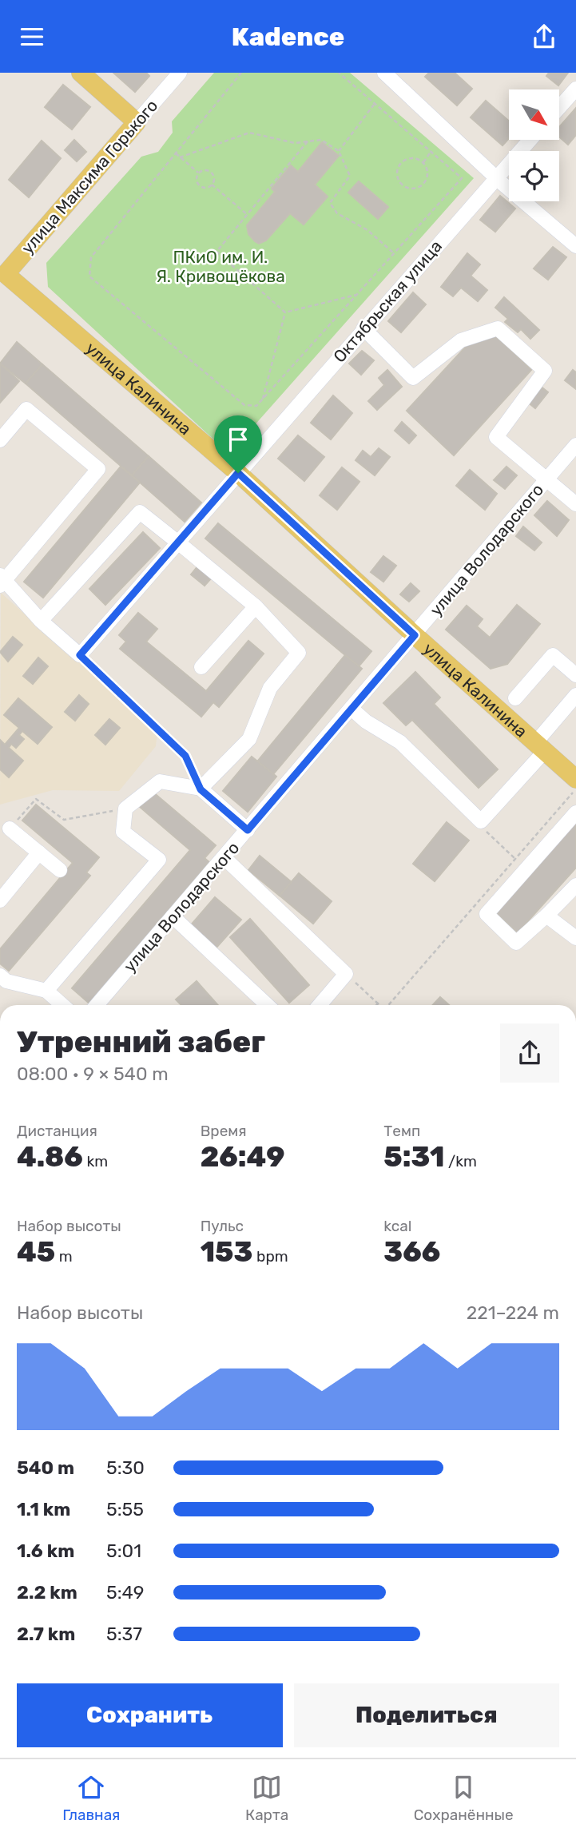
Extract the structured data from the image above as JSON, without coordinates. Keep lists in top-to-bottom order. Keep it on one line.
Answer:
{"streets":{"main road":["улица Максима Горького","улица Калинина"],"street":["Октябрьская улица","улица Володарского"]},"crossings":[["улица Максима Горького","улица Калинина"],["Октябрьская улица","улица Калинина"],["улица Калинина","улица Володарского"]],"parks":["ПКиО им. И. Я. Кривощёкова"],"north":"bottom right","page":{"header":"Kadence","heading":["Утренний забег","08:00 · 9 × 540 m"],"stats":[["Дистанция","4.86 km"],["Время","26:49"],["Темп","5:31 /km"],["Набор высоты","45 m"],["Пульс","153 bpm"],["kcal","366"]],"chart":["Набор высоты","221–224 m"],"list":[{"name":"540 m","note":"5:30"},{"name":"1.1 km","note":"5:55"},{"name":"1.6 km","note":"5:01"},{"name":"2.2 km","note":"5:49"},{"name":"2.7 km","note":"5:37"}],"buttons":["Сохранить","Поделиться"],"tabs":["Главная","Карта","Сохранённые"]}}
